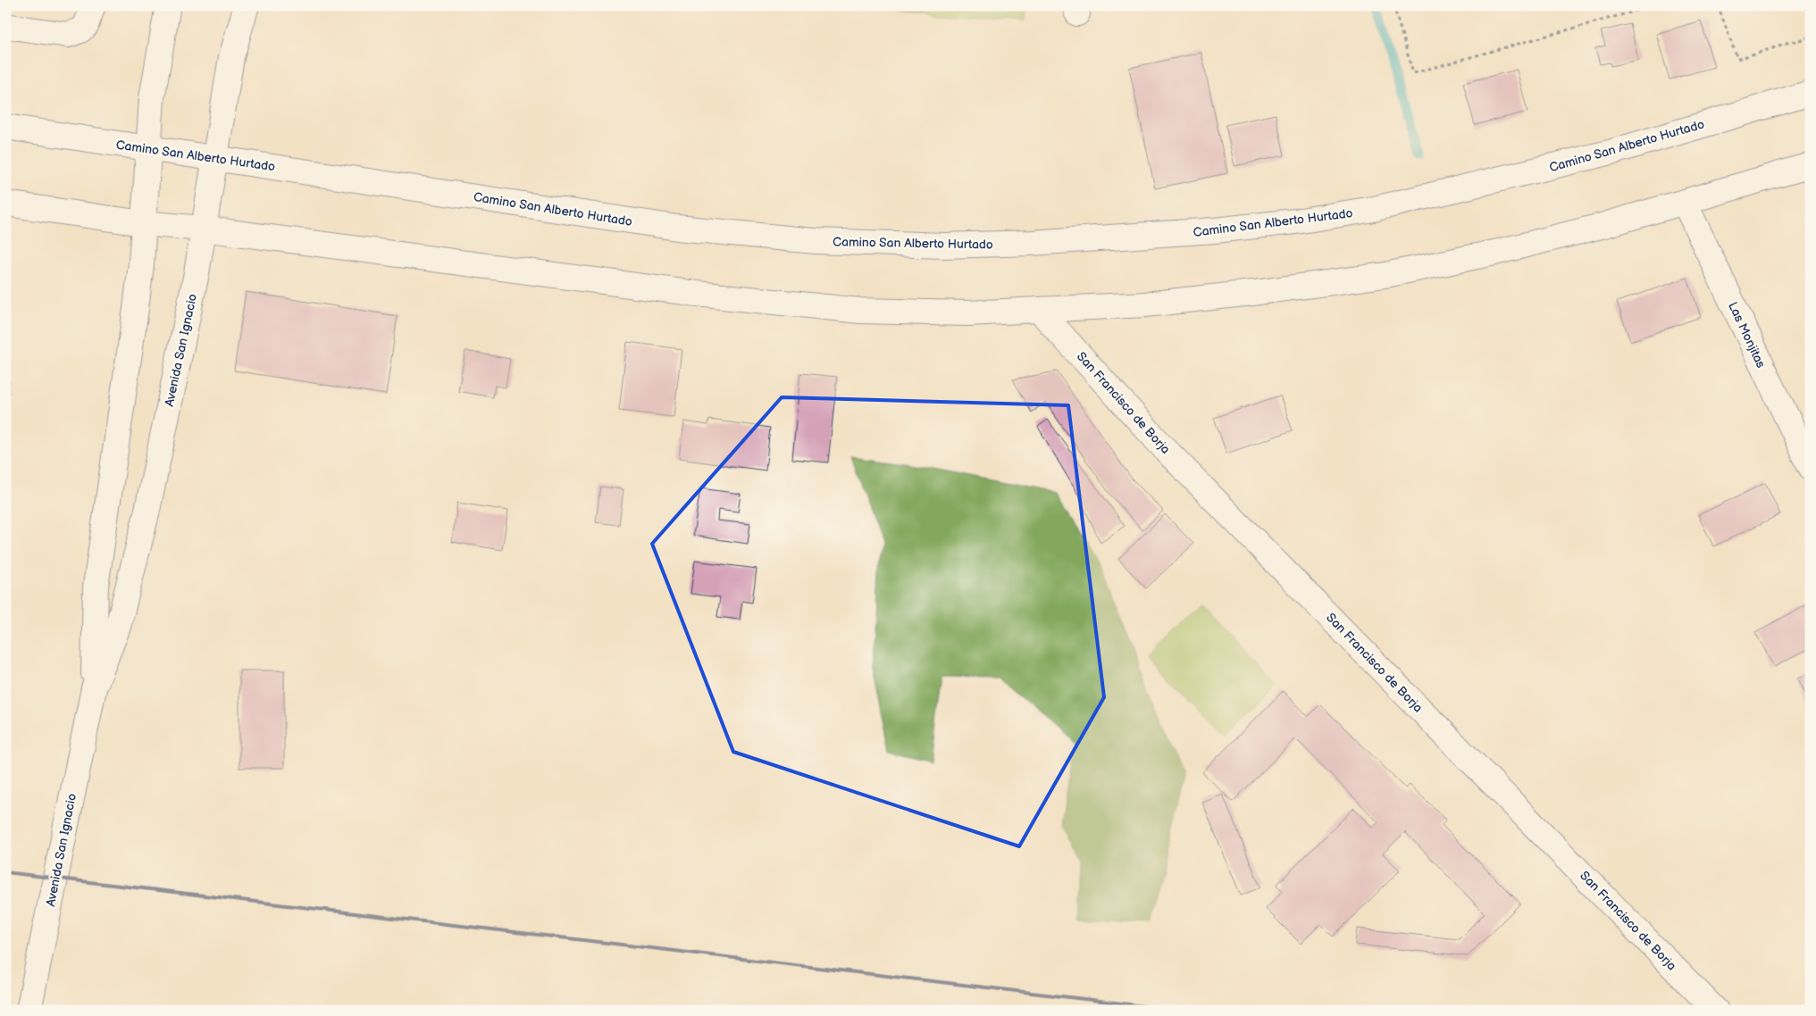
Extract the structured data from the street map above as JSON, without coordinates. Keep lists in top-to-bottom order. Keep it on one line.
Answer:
{"streets":{"main road":["Camino San Alberto Hurtado","Las Monjitas","Avenida San Ignacio","San Francisco de Borja"]},"crossings":[["Camino San Alberto Hurtado","Avenida San Ignacio"]]}
